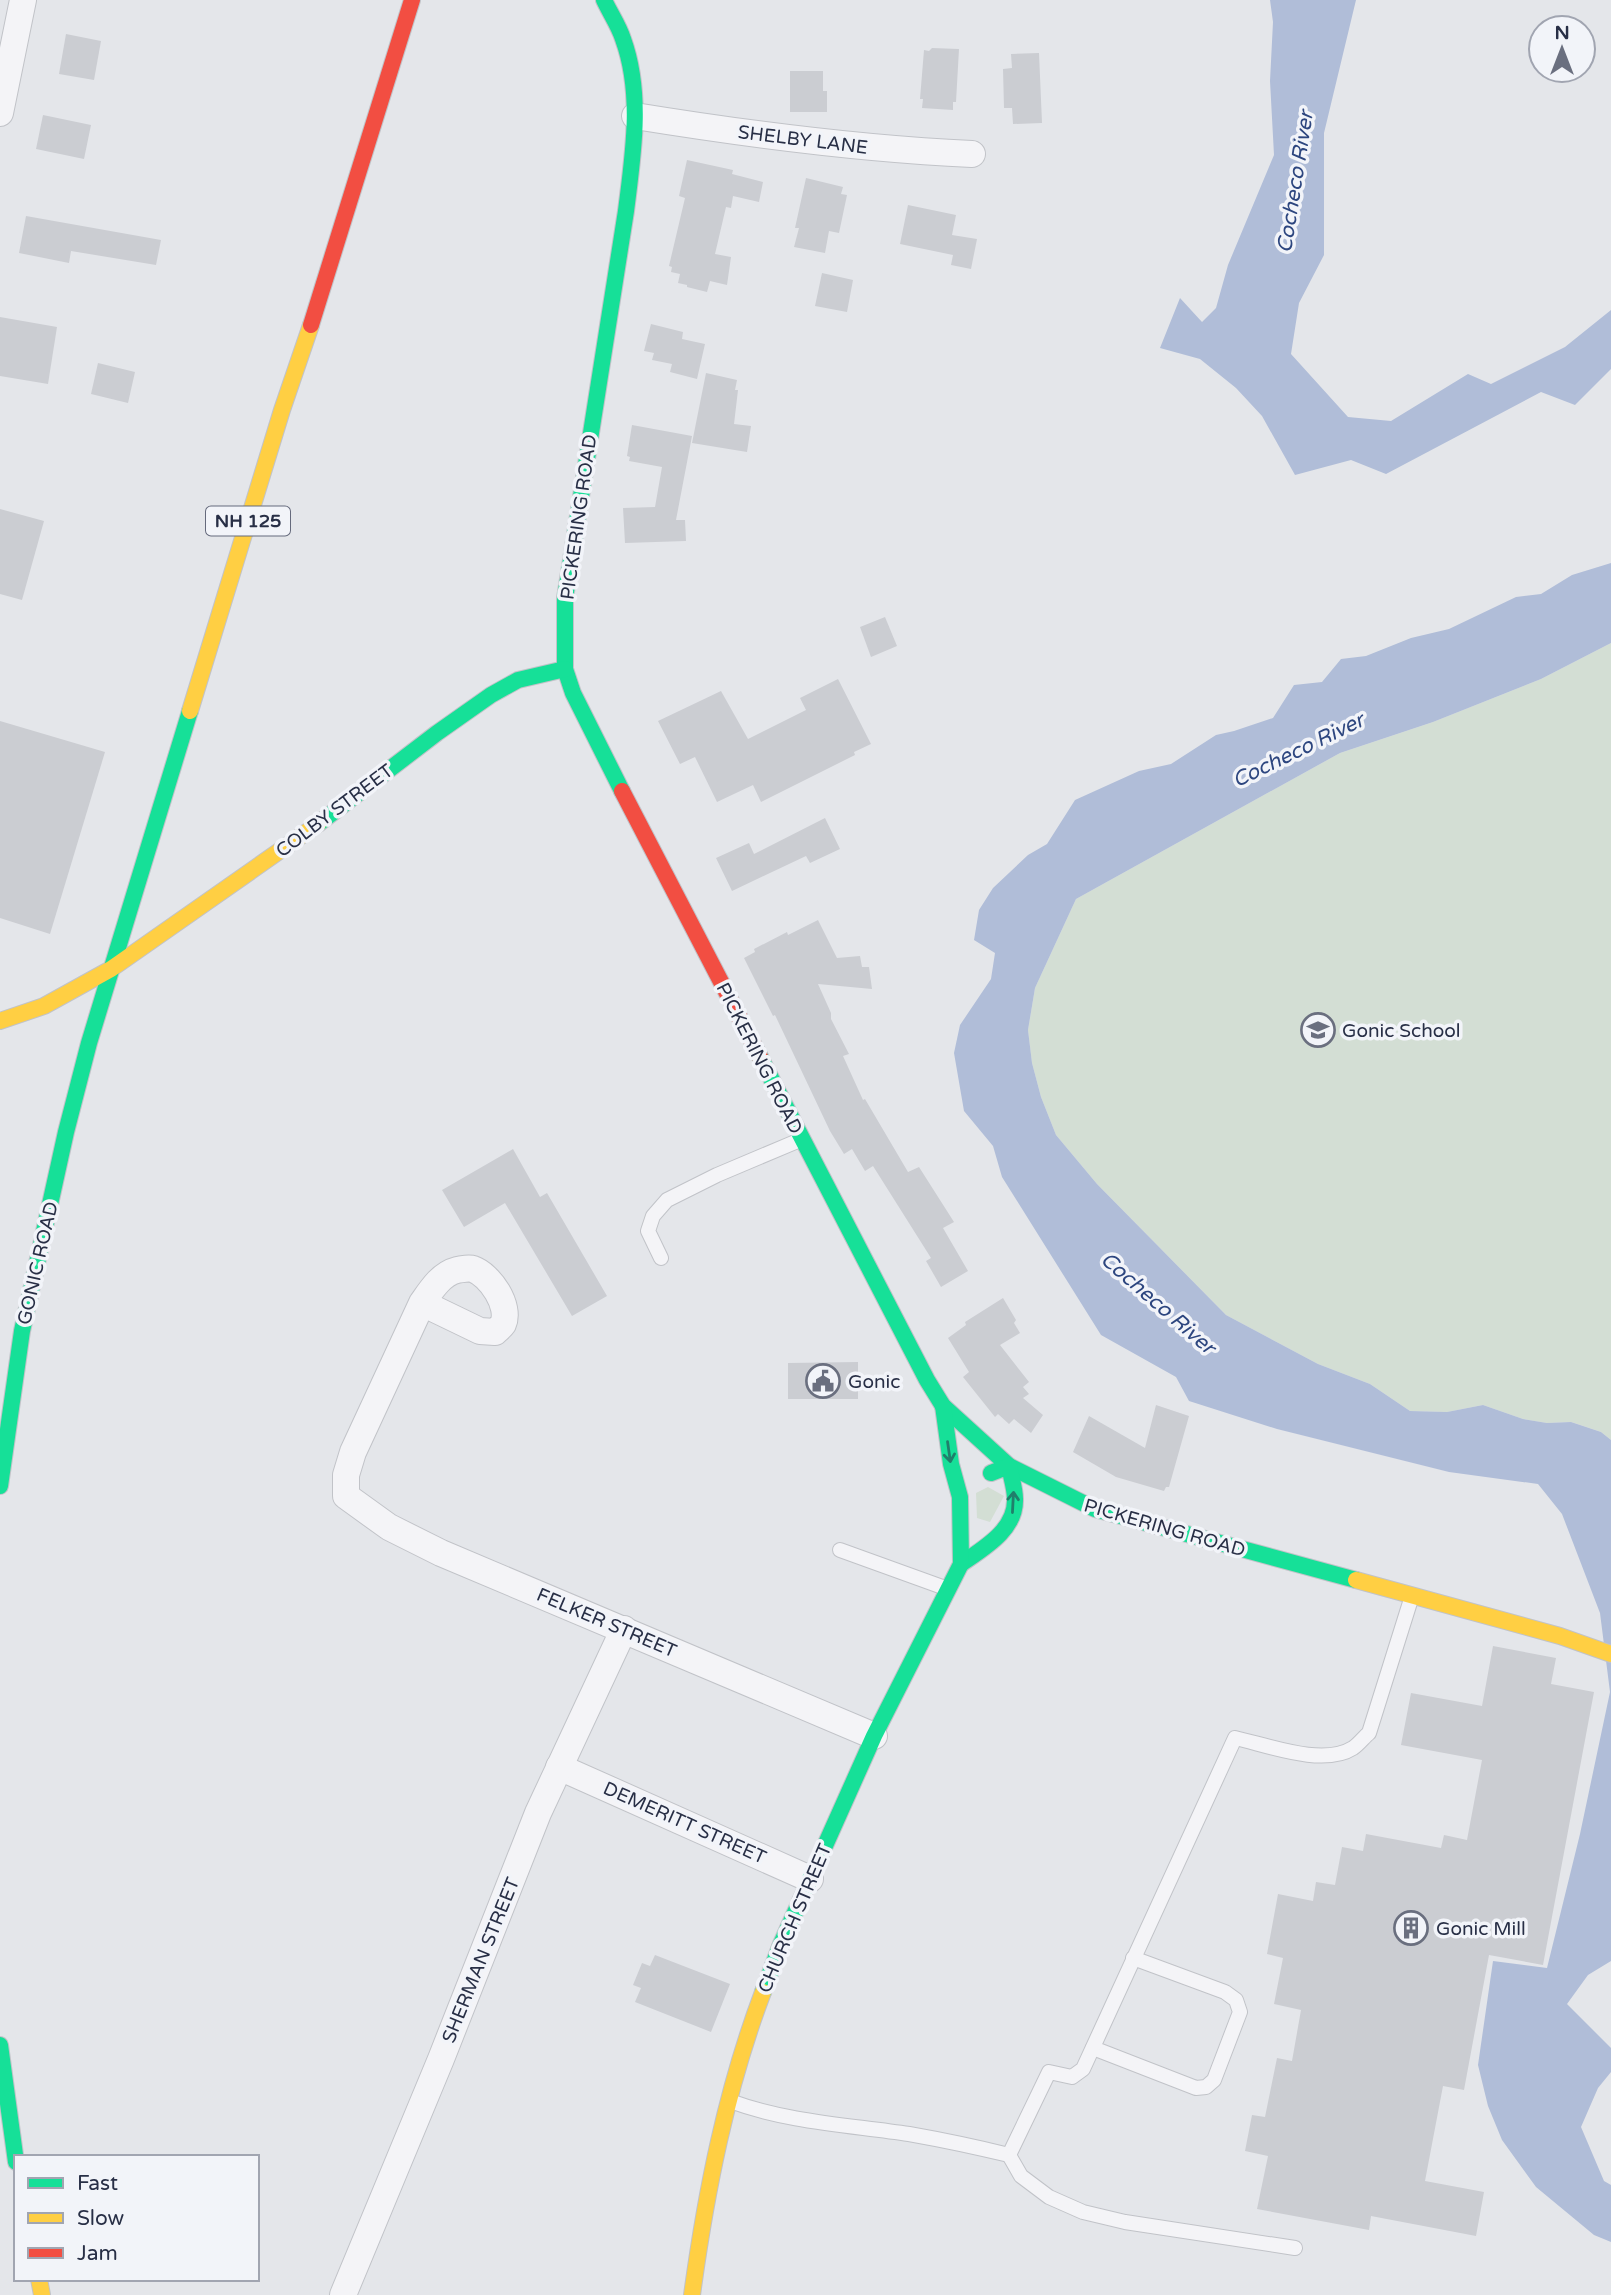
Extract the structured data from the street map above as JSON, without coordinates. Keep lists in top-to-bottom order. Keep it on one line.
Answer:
{"streets":{"main road":["PICKERING ROAD","NH 125","COLBY STREET","GONIC ROAD","CHURCH STREET"],"street":["SHELBY LANE","FELKER STREET","DEMERITT STREET","SHERMAN STREET"]},"crossings":[["SHELBY LANE","PICKERING ROAD"],["PICKERING ROAD","COLBY STREET"],["PICKERING ROAD","CHURCH STREET"],["NH 125","COLBY STREET"],["NH 125","GONIC ROAD"],["COLBY STREET","GONIC ROAD"],["FELKER STREET","CHURCH STREET"],["FELKER STREET","SHERMAN STREET"],["DEMERITT STREET","CHURCH STREET"],["DEMERITT STREET","SHERMAN STREET"]],"water":["Cocheco River"],"places":{"school or university":["Gonic School"],"public building":["Gonic"],"building":["Gonic Mill"]},"legend":["Fast","Slow","Jam"],"north":"top"}
